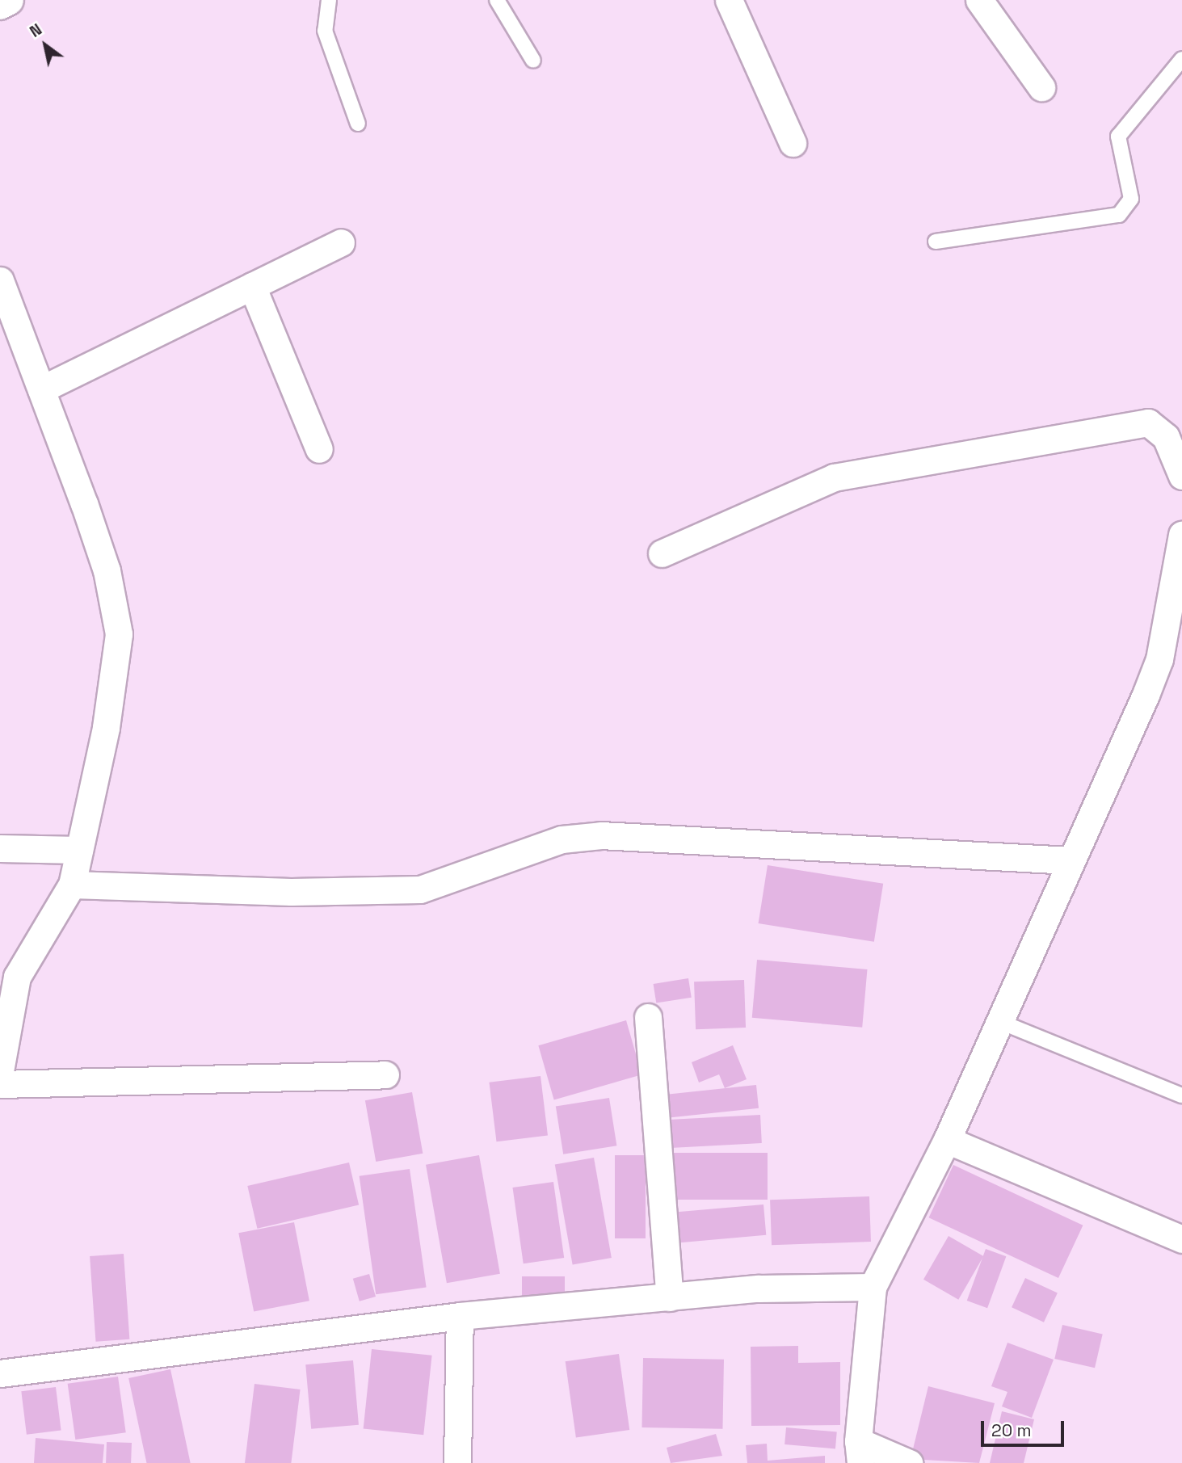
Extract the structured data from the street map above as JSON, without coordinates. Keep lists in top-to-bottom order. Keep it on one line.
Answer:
{"scale_bar":"20 m","north":"top left"}
